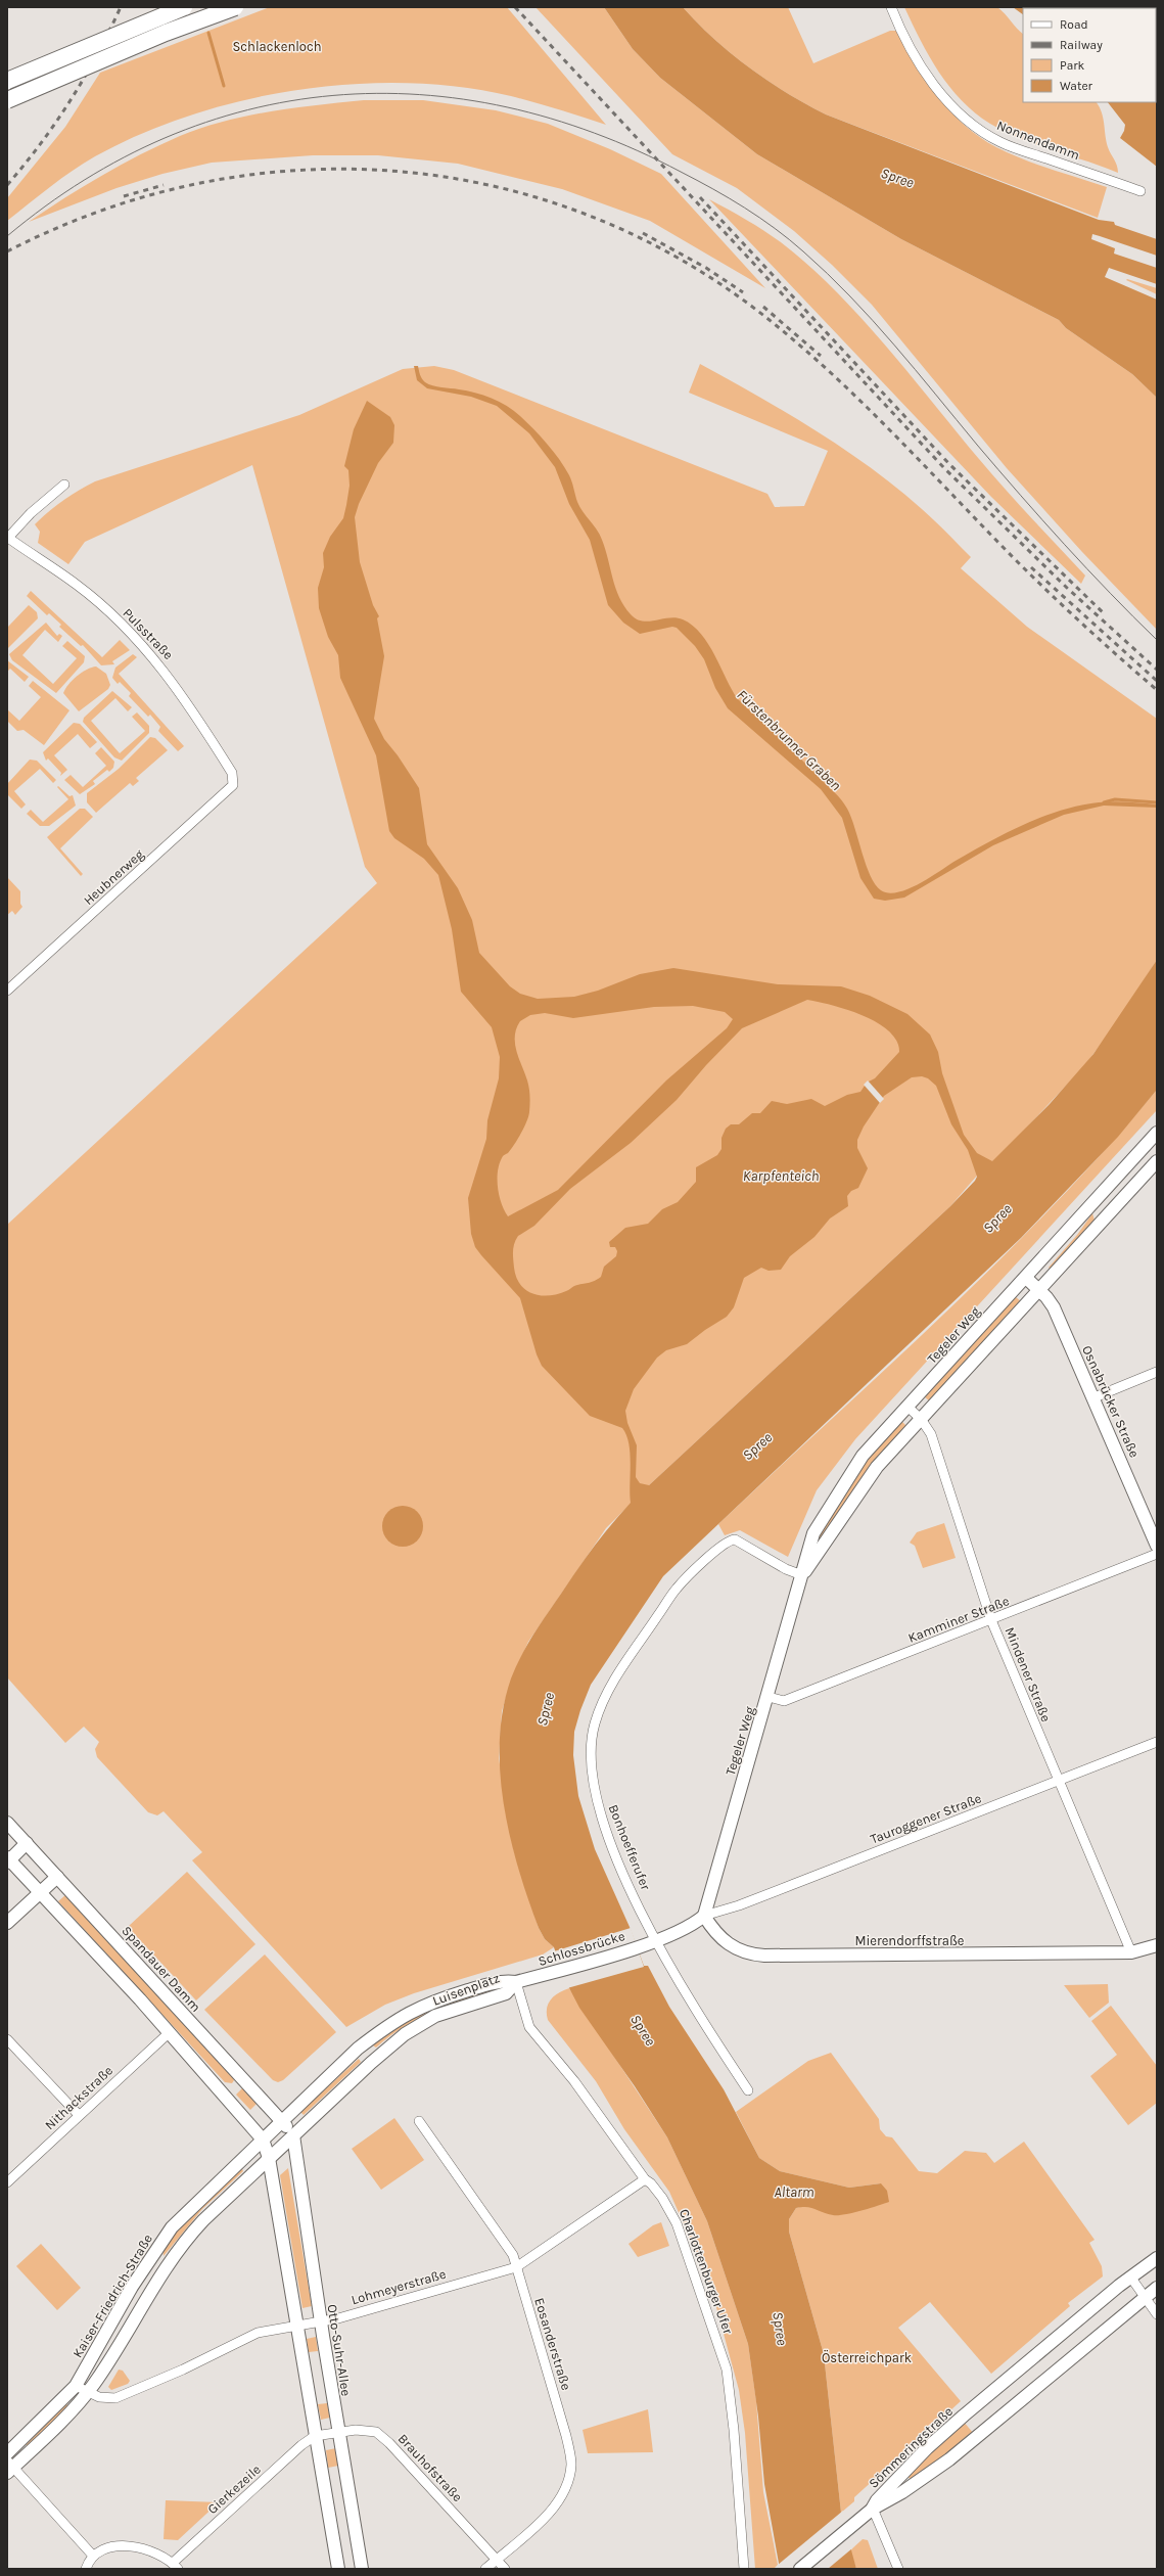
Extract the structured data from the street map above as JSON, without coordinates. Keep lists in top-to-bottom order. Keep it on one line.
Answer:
{"streets":{"main road":["Tegeler Weg","Osnabrücker Straße","Mierendorffstraße","Schlossbrücke","Spandauer Damm","Luisenplatz","Kaiser-Friedrich-Straße","Otto-Suhr-Allee","Sömmeringstraße"],"street":["Nonnendamm","Pulsstraße","Heubnerweg","Kamminer Straße","Mindener Straße","Tauroggener Straße","Bonhoefferufer","Nithackstraße","Charlottenburger Ufer","Lohmeyerstraße","Eosanderstraße","Brauhofstraße","Gierkezeile"]},"crossings":[["Pulsstraße","Heubnerweg"],["Tegeler Weg","Osnabrücker Straße"],["Tegeler Weg","Kamminer Straße"],["Tegeler Weg","Mindener Straße"],["Tegeler Weg","Tauroggener Straße"],["Tegeler Weg","Bonhoefferufer"],["Tegeler Weg","Mierendorffstraße"],["Tegeler Weg","Schlossbrücke"],["Kamminer Straße","Mindener Straße"],["Mindener Straße","Tauroggener Straße"],["Mindener Straße","Mierendorffstraße"],["Tauroggener Straße","Mierendorffstraße"],["Tauroggener Straße","Schlossbrücke"],["Bonhoefferufer","Schlossbrücke"],["Mierendorffstraße","Schlossbrücke"],["Schlossbrücke","Luisenplatz"],["Schlossbrücke","Charlottenburger Ufer"],["Spandauer Damm","Luisenplatz"],["Spandauer Damm","Kaiser-Friedrich-Straße"],["Spandauer Damm","Otto-Suhr-Allee"],["Luisenplatz","Charlottenburger Ufer"],["Luisenplatz","Kaiser-Friedrich-Straße"],["Luisenplatz","Otto-Suhr-Allee"],["Charlottenburger Ufer","Lohmeyerstraße"],["Lohmeyerstraße","Kaiser-Friedrich-Straße"],["Lohmeyerstraße","Eosanderstraße"],["Lohmeyerstraße","Otto-Suhr-Allee"],["Eosanderstraße","Brauhofstraße"],["Otto-Suhr-Allee","Brauhofstraße"],["Brauhofstraße","Gierkezeile"]],"water":["Spree","Fürstenbrunner Graben","Karpfenteich","Altarm"],"parks":["Schlackenloch","Österreichpark"],"legend":["Road","Railway","Park","Water"]}
